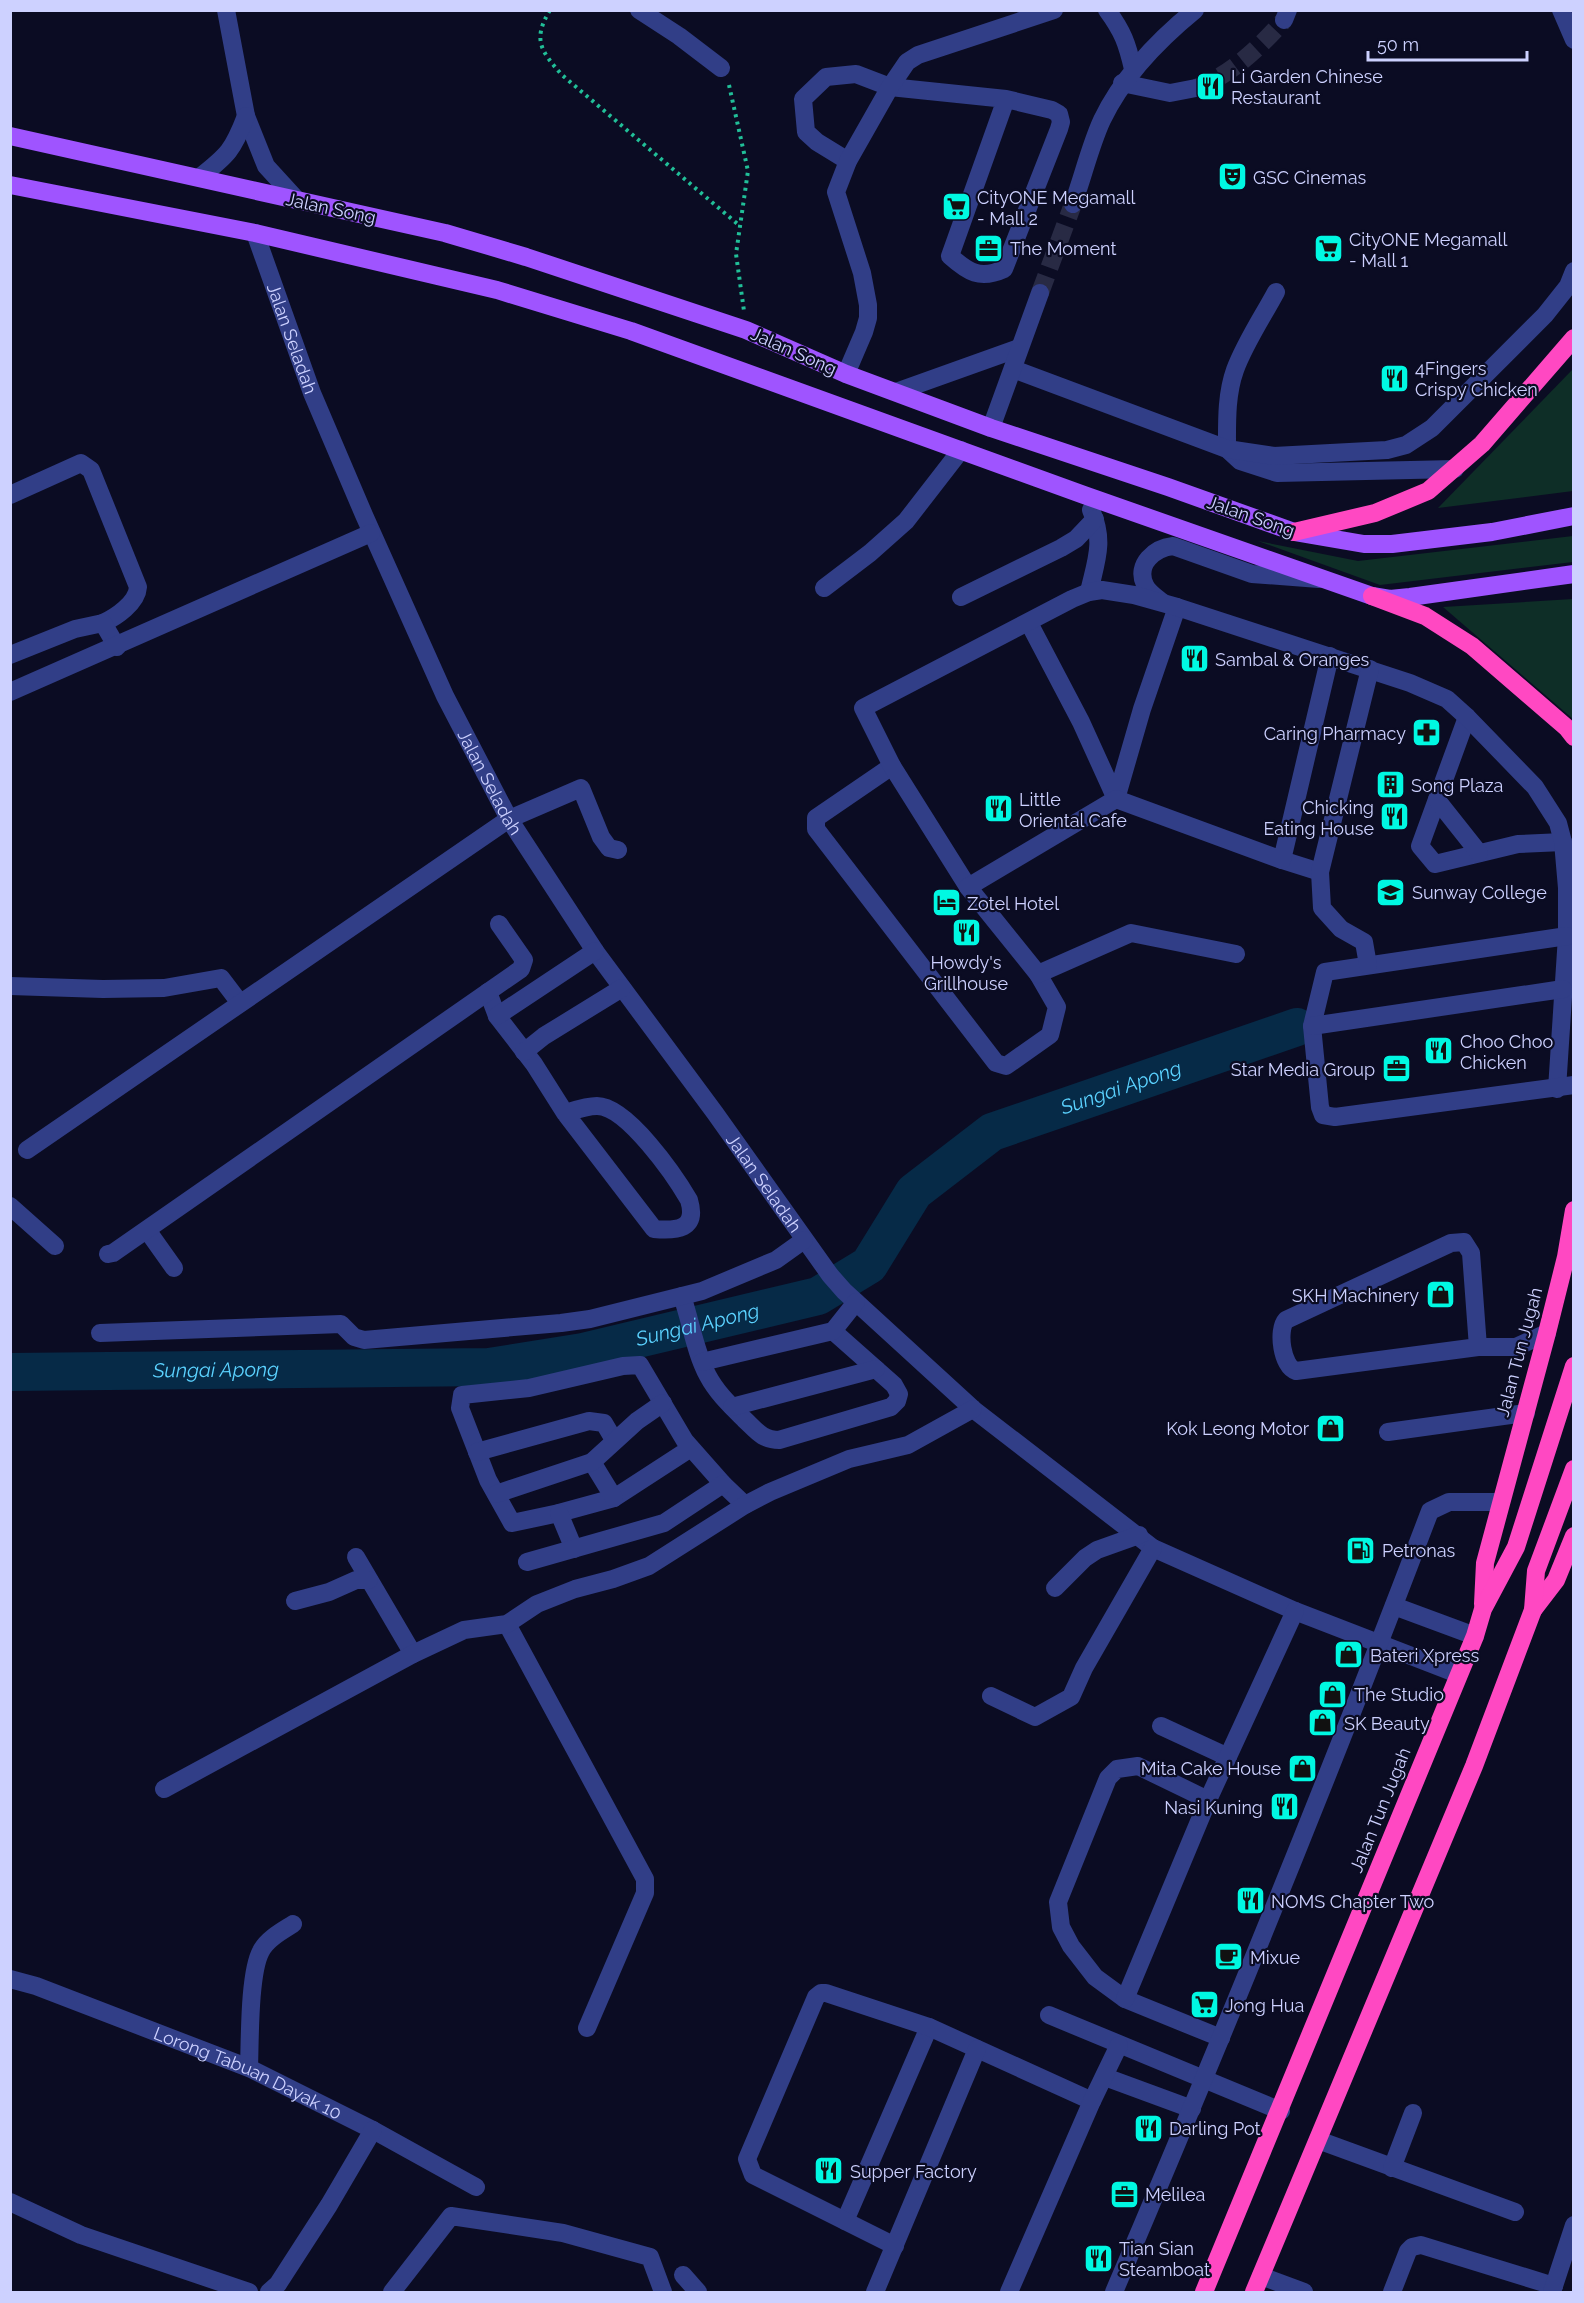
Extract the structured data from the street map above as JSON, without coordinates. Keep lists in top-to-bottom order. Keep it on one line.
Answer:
{"streets":{"highway":["Jalan Tun Jugah"],"main road":["Jalan Song"],"street":["Jalan Seladah","Lorong Tabuan Dayak 10"]},"crossings":[["Jalan Song","Jalan Seladah"],["Jalan Seladah","Jalan Tun Jugah"]],"water":["Sungai Apong"],"places":{"restaurant":["Li Garden Chinese Restaurant","4Fingers Crispy Chicken","Sambal & Oranges","Little Oriental Cafe","Chicking Eating House","Howdy's Grillhouse","Choo Choo Chicken","Nasi Kuning","NOMS Chapter Two","Darling Pot","Supper Factory","Tian Sian Steamboat"],"theatre":["GSC Cinemas"],"supermarket":["CityONE Megamall - Mall 2","CityONE Megamall - Mall 1","Jong Hua"],"office":["The Moment","Star Media Group","Melilea"],"pharmacy":["Caring Pharmacy"],"building":["Song Plaza"],"school or university":["Sunway College"],"hotel":["Zotel Hotel"],"shop":["SKH Machinery","Kok Leong Motor","Bateri Xpress","The Studio","SK Beauty","Mita Cake House"],"fuel station":["Petronas"],"cafe":["Mixue"]},"scale_bar":"50 m"}
